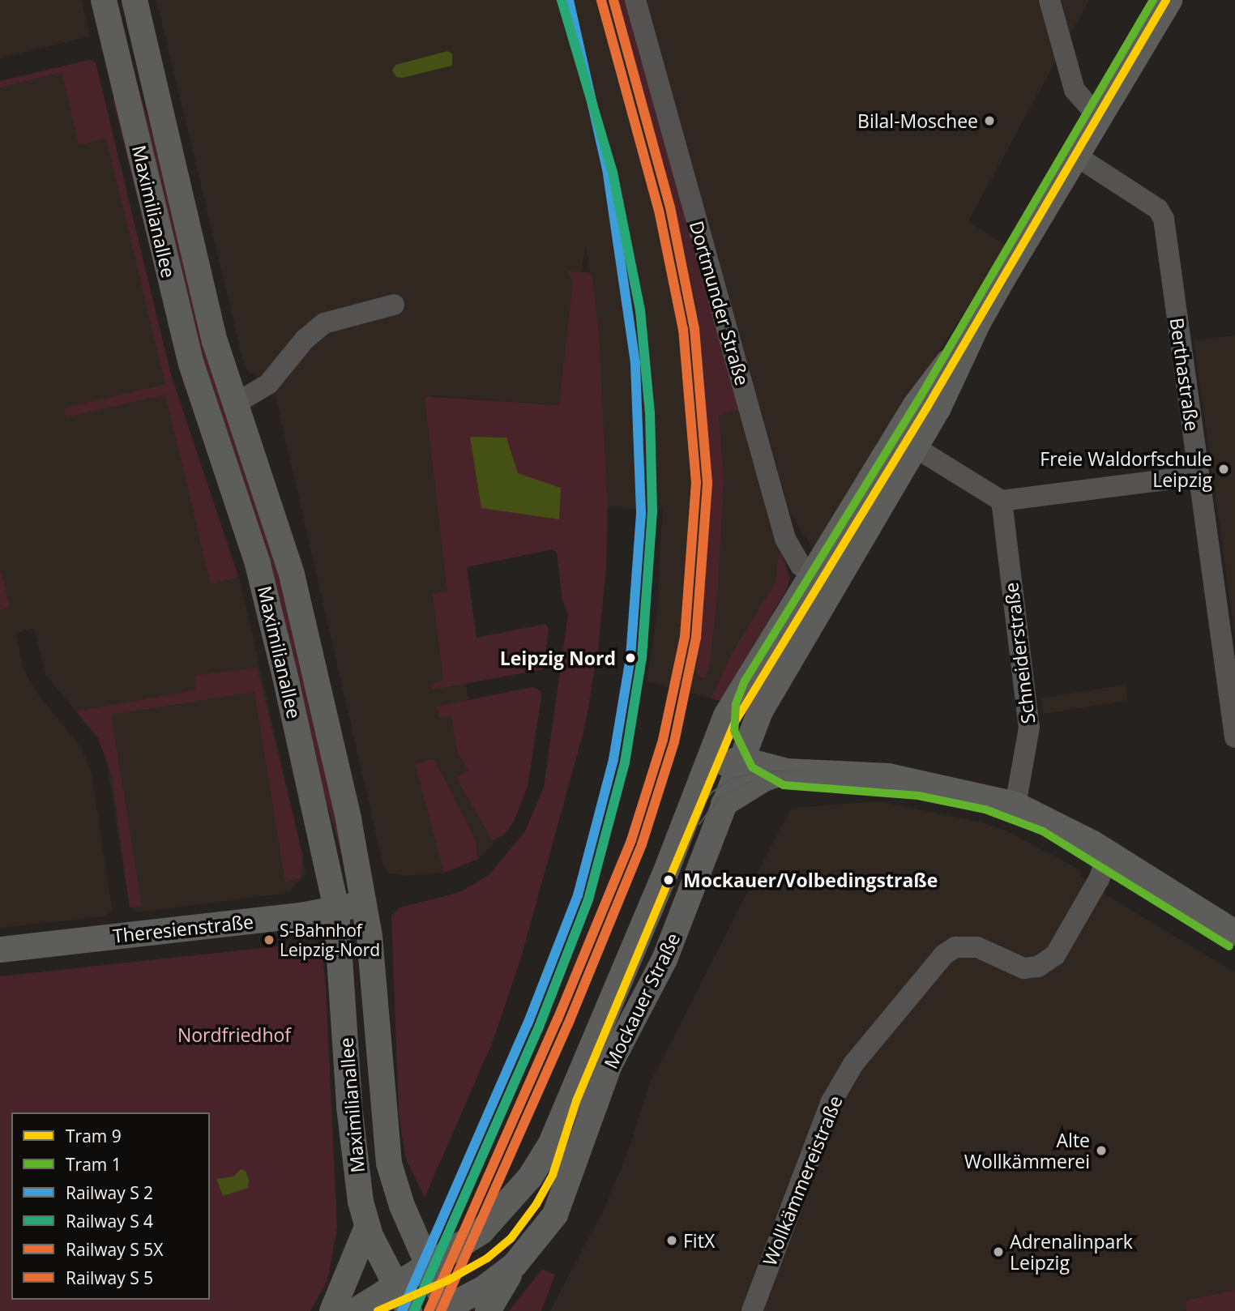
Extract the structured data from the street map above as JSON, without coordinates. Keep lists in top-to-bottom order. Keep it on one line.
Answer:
{"streets":{"main road":["Maximilianallee","Theresienstraße","Mockauer Straße"],"street":["Dortmunder Straße","Berthastraße","Schneiderstraße","Wollkämmereistraße"]},"crossings":[["Maximilianallee","Theresienstraße"],["Maximilianallee","Mockauer Straße"],["Dortmunder Straße","Mockauer Straße"],["Berthastraße","Mockauer Straße"]],"parks":["Nordfriedhof"],"places":["Bilal-Moschee","Freie Waldorfschule Leipzig","Leipzig Nord","Mockauer/Volbedingstraße","S-Bahnhof Leipzig-Nord","Alte Wollkämmerei","FitX","Adrenalinpark Leipzig"],"lines":["tram line 9","tram line 1"],"legend":["Tram 9","Tram 1","Railway S 2","Railway S 4","Railway S 5X","Railway S 5"]}
